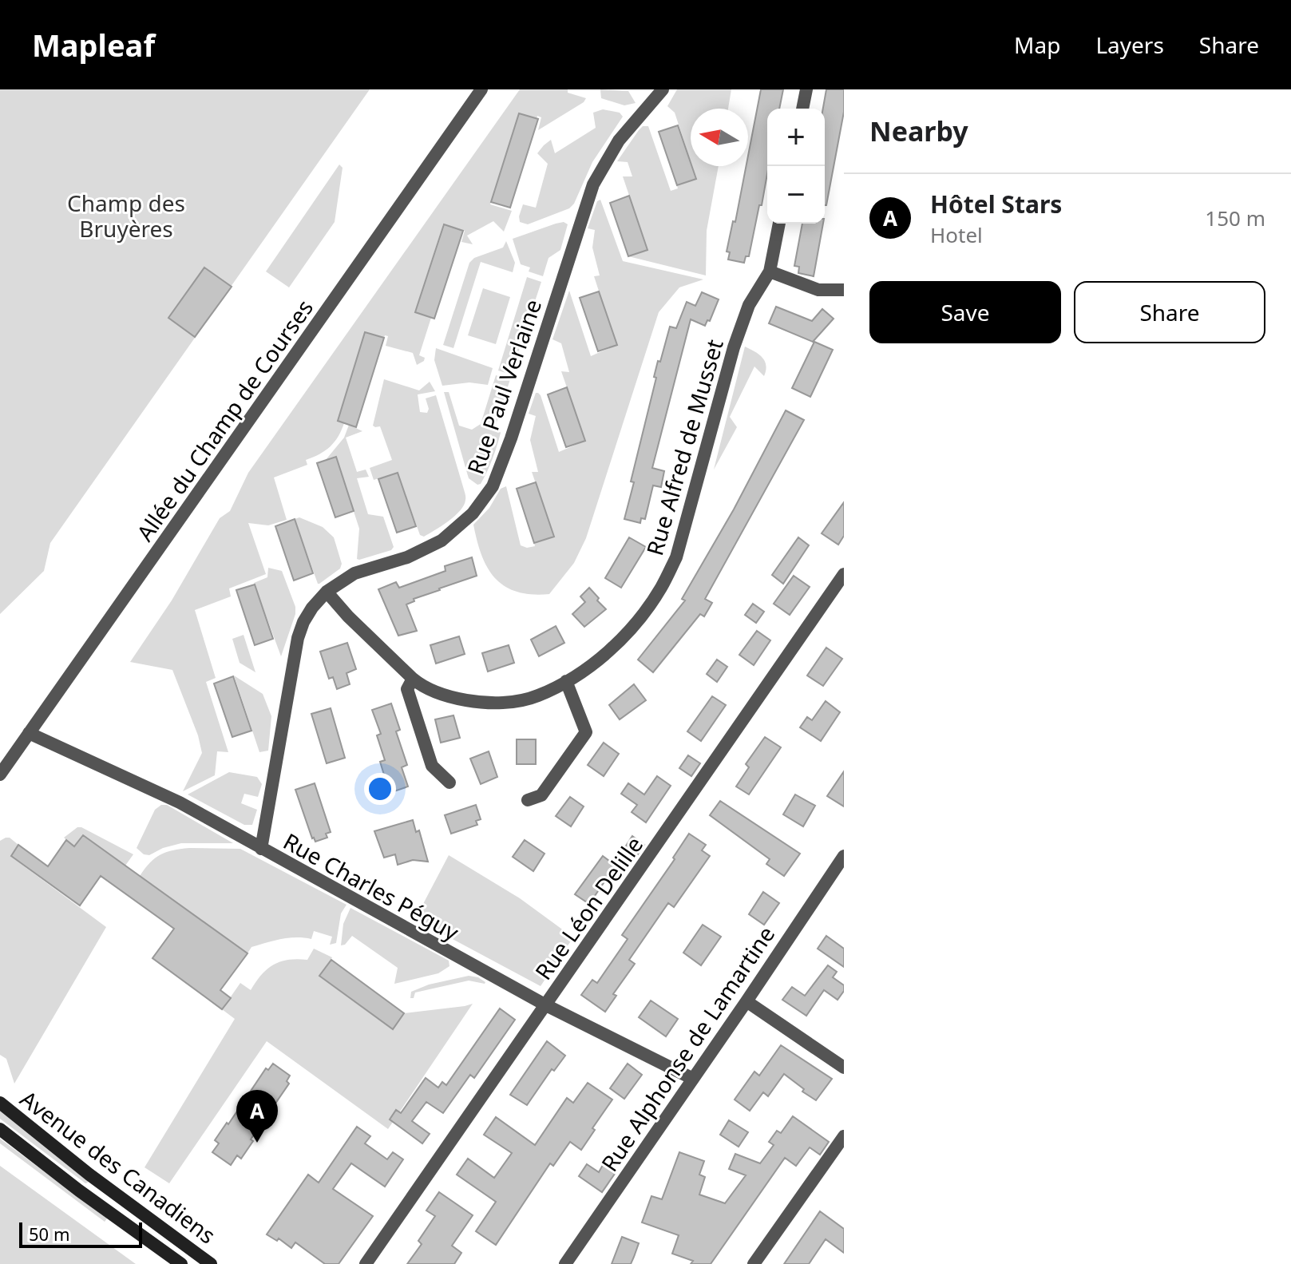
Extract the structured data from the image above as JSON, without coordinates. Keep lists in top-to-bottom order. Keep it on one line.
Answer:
{"streets":{"main road":["Avenue des Canadiens"],"street":["Rue Paul Verlaine","Allée du Champ de Courses","Rue Alfred de Musset","Rue Charles Péguy","Rue Léon Delille","Rue Alphonse de Lamartine"]},"crossings":[["Rue Paul Verlaine","Rue Alfred de Musset"],["Rue Paul Verlaine","Rue Charles Péguy"],["Allée du Champ de Courses","Rue Charles Péguy"],["Rue Charles Péguy","Rue Léon Delille"],["Rue Charles Péguy","Rue Alphonse de Lamartine"]],"parks":["Champ des Bruyères"],"scale_bar":"50 m","north":"left","page":{"header":"Mapleaf","nav":["Map","Layers","Share"],"heading":"Nearby","map_buttons":["+","−"],"list":[{"mark":"A","name":"Hôtel Stars","note":"Hotel","value":"150 m"}],"buttons":["Save","Share"],"pins":"A","scale":"50 m"}}
